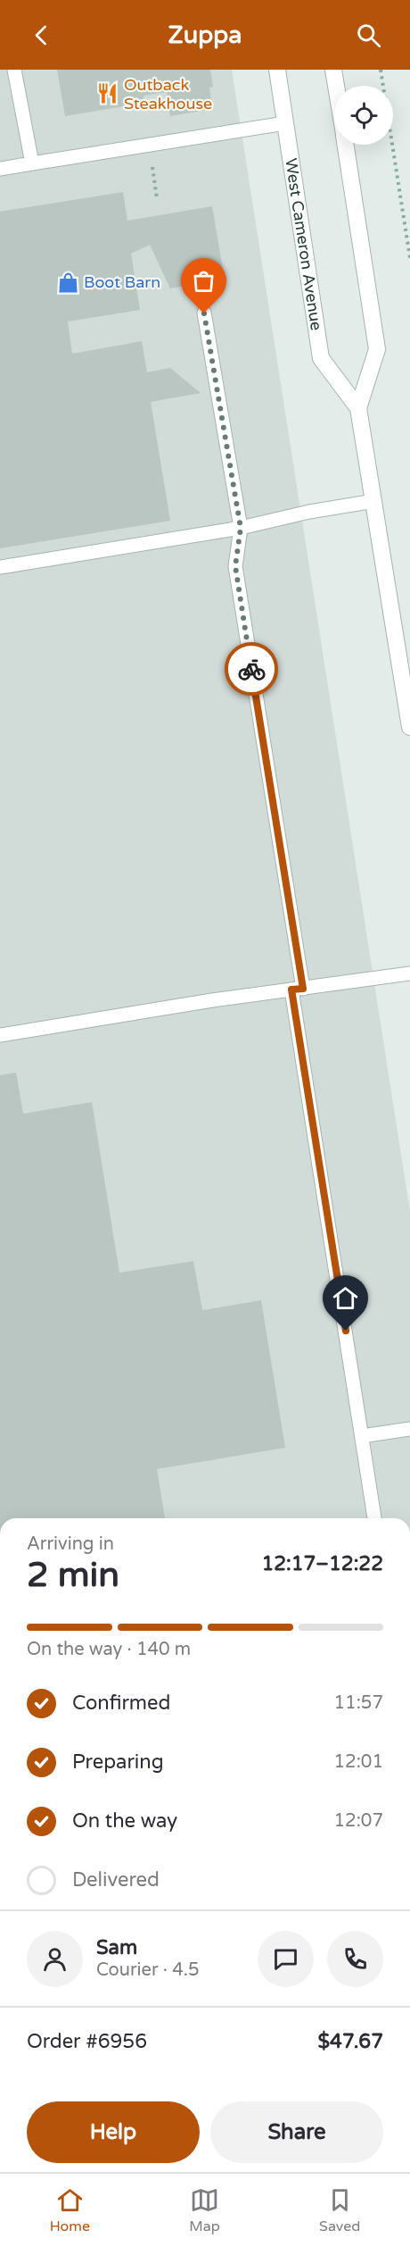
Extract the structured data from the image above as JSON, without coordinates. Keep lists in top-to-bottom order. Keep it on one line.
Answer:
{"streets":{"street":["West Cameron Avenue"]},"places":{"restaurant":["Outback Steakhouse"],"shop":["Boot Barn"]},"page":{"header":"Zuppa","heading":["2 min","Arriving in","12:17–12:22"],"panel":["Sam","Courier · 4.5","Order #6956","$47.67"],"bar":"On the way · 140 m","list":[["Confirmed","11:57"],["Preparing","12:01"],["On the way","12:07"],"Delivered"],"buttons":["Help","Share"],"tabs":["Home","Map","Saved"]}}
